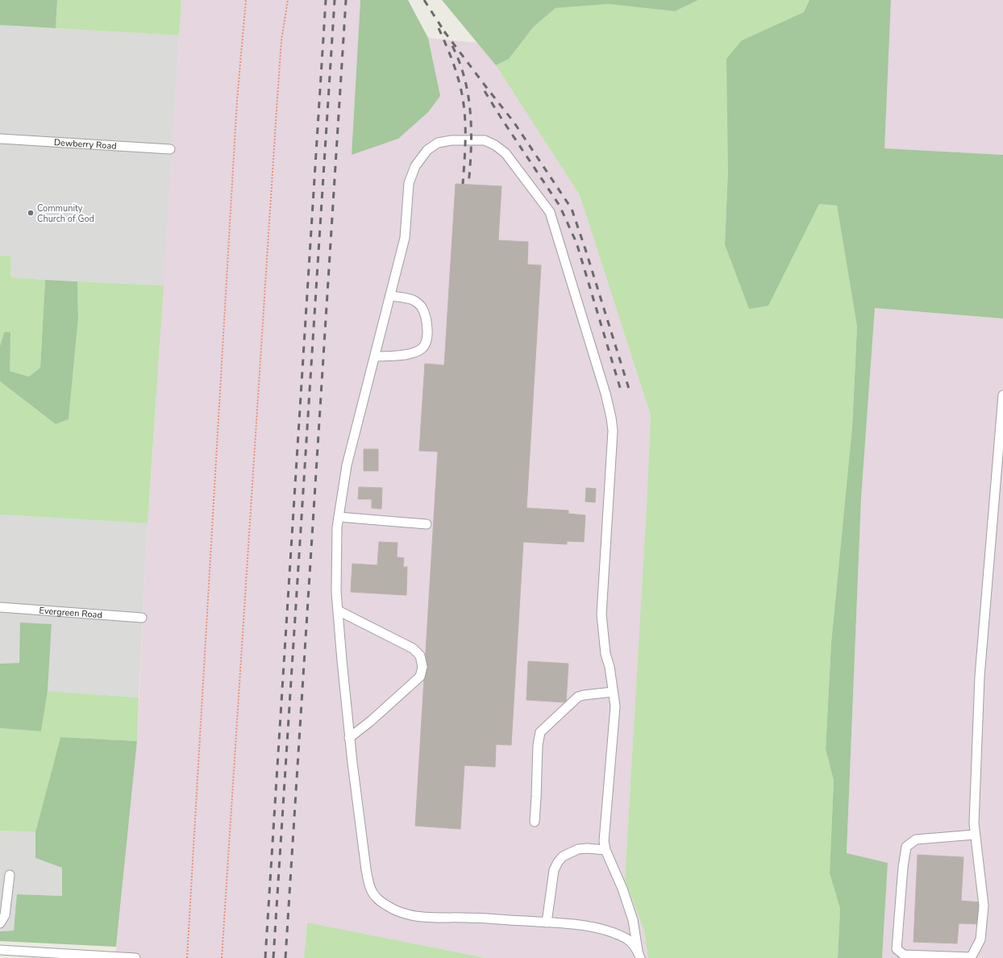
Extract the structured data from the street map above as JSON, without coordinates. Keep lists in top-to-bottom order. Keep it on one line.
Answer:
{"streets":{"street":["Dewberry Road","Evergreen Road"]},"places":["Community Church of God"]}
